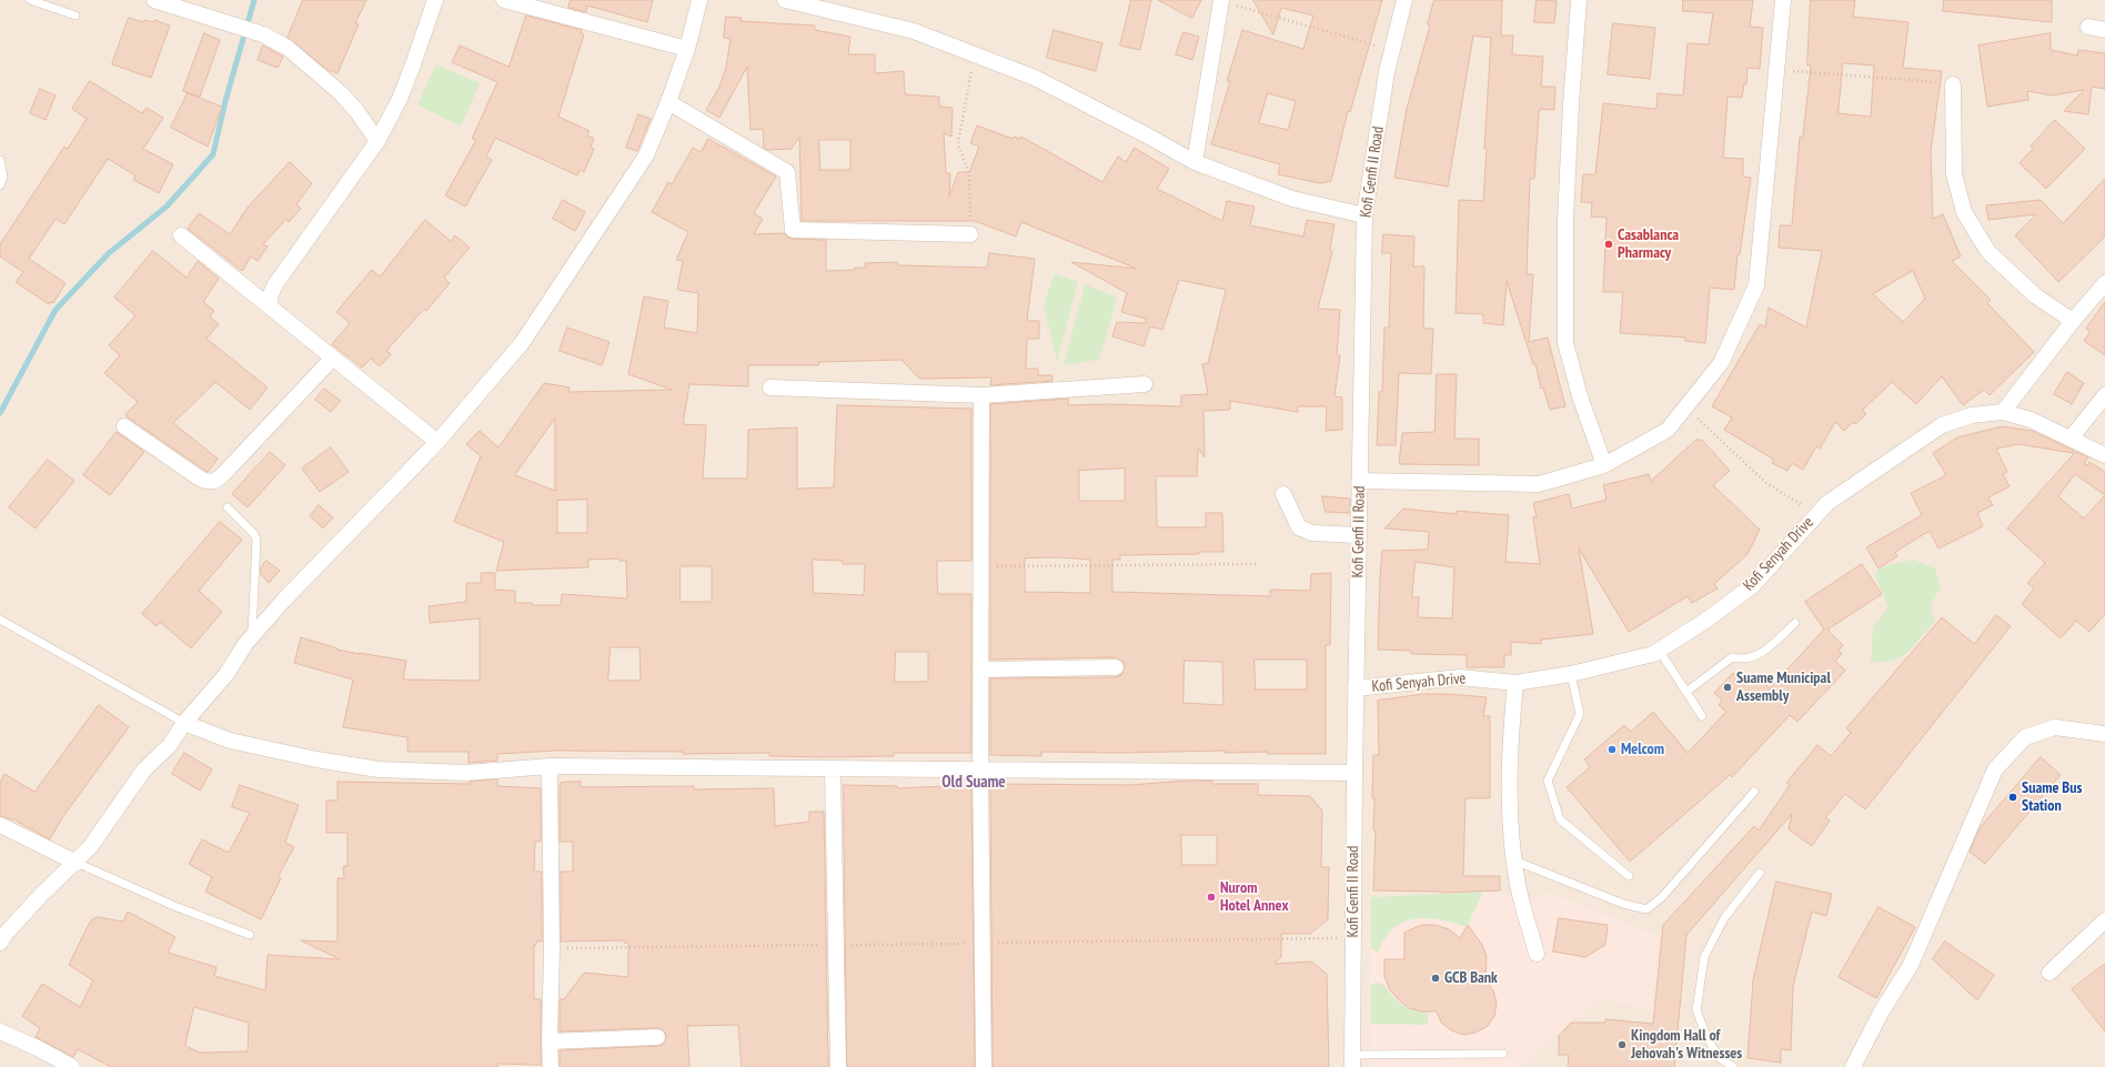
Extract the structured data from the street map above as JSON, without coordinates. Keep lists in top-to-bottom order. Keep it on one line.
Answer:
{"streets":{"street":["Kofi Genfi II Road","Kofi Senyah Drive"]},"crossings":[["Kofi Genfi II Road","Kofi Senyah Drive"]],"districts":["Old Suame"],"places":["Casablanca Pharmacy","Suame Municipal Assembly","Melcom","Suame Bus Station","Nurom Hotel Annex","GCB Bank","Kingdom Hall of Jehovah's Witnesses"]}
